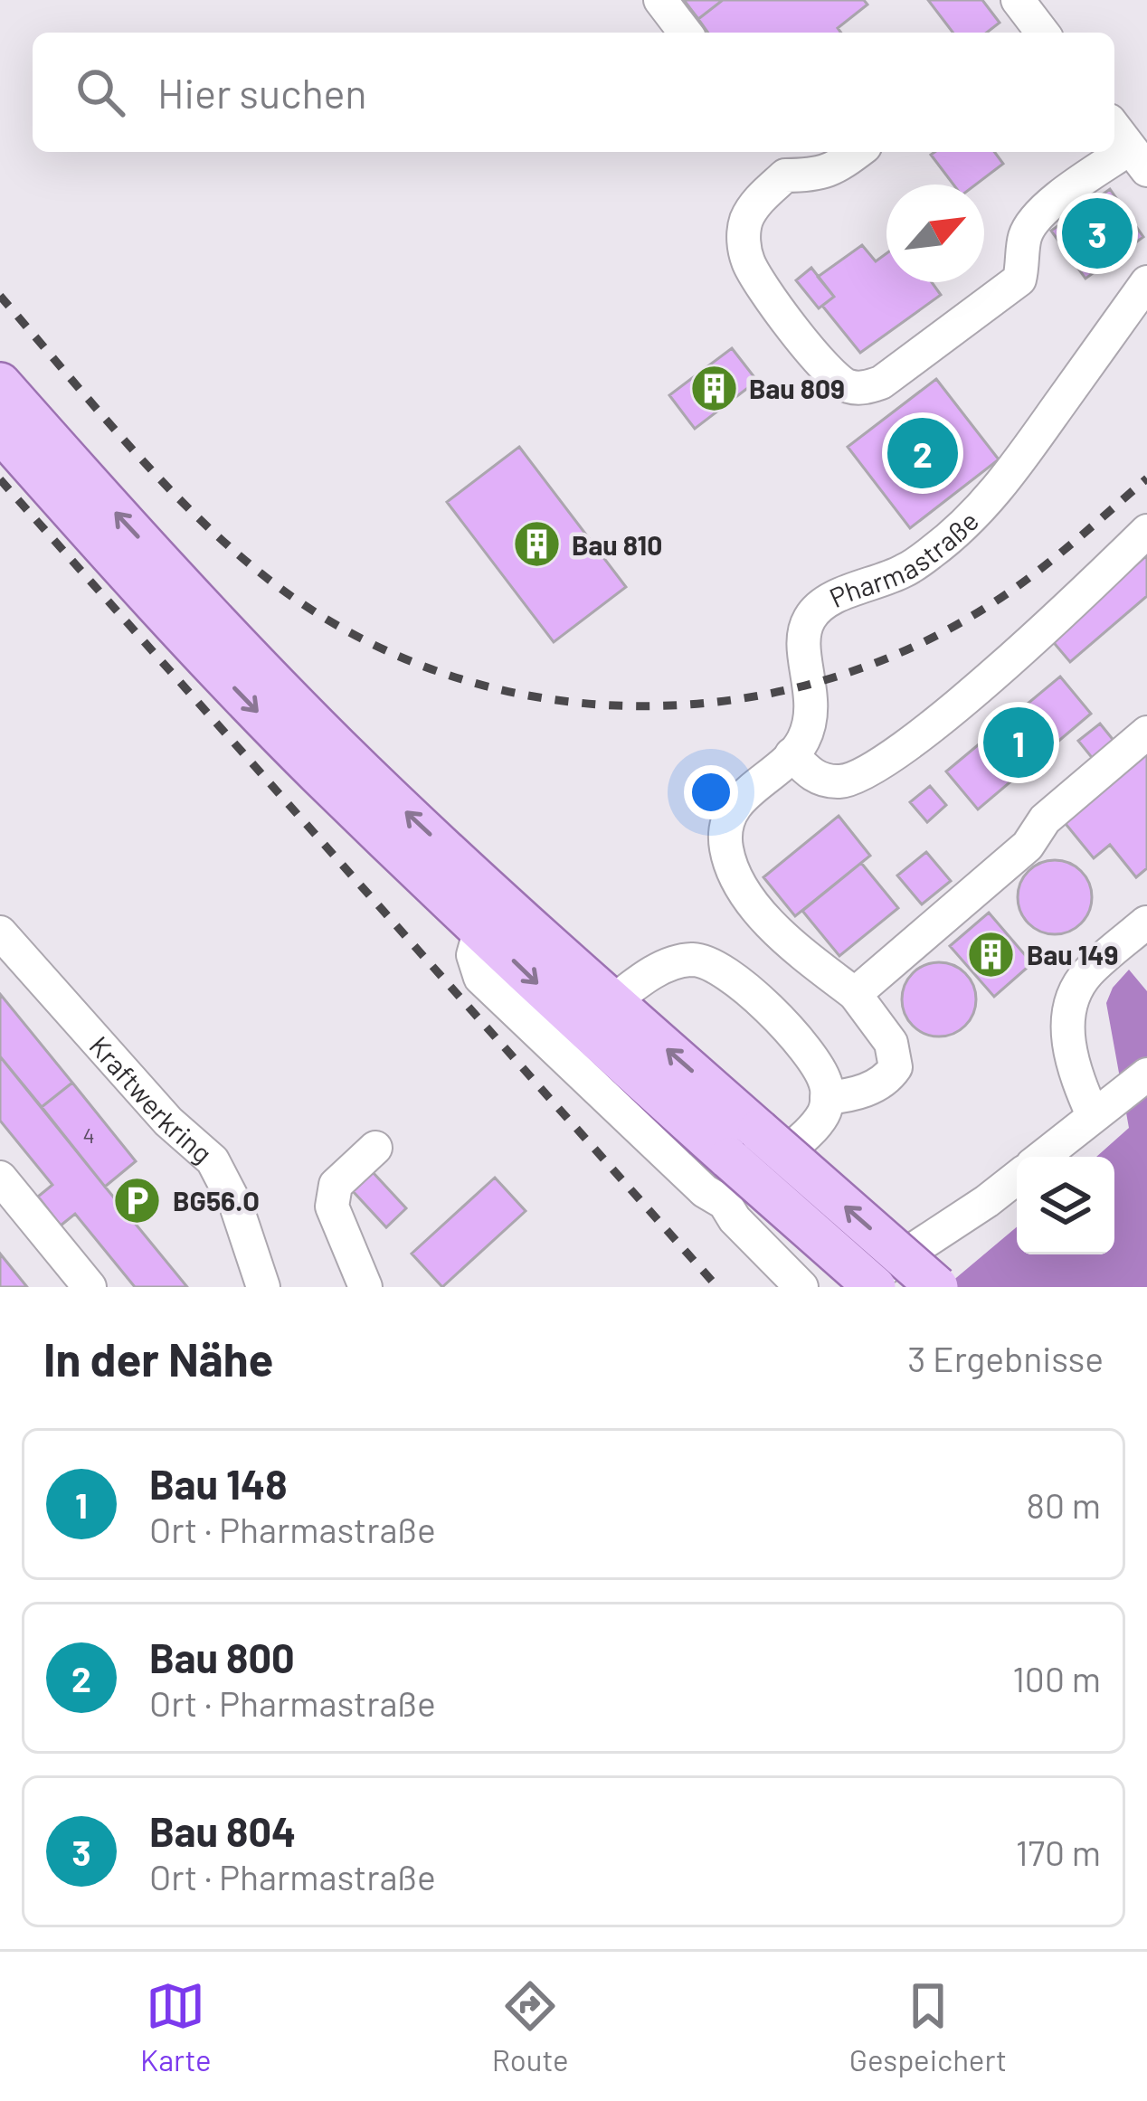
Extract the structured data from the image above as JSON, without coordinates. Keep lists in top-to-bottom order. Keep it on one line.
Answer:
{"streets":{"street":["Pharmastraße","Kraftwerkring"]},"places":{"building":["Bau 809","Bau 810","Bau 149"],"parking":["BG56.O"]},"house_numbers":["4"],"north":"top right","page":{"search":"Hier suchen","pins":["3","2","1"],"heading":["In der Nähe","3 Ergebnisse"],"list":[{"mark":"1","name":"Bau 148","note":"Ort · Pharmastraße","value":"80 m"},{"mark":"2","name":"Bau 800","note":"Ort · Pharmastraße","value":"100 m"},{"mark":"3","name":"Bau 804","note":"Ort · Pharmastraße","value":"170 m"}],"nav":["Karte","Route","Gespeichert"]}}
